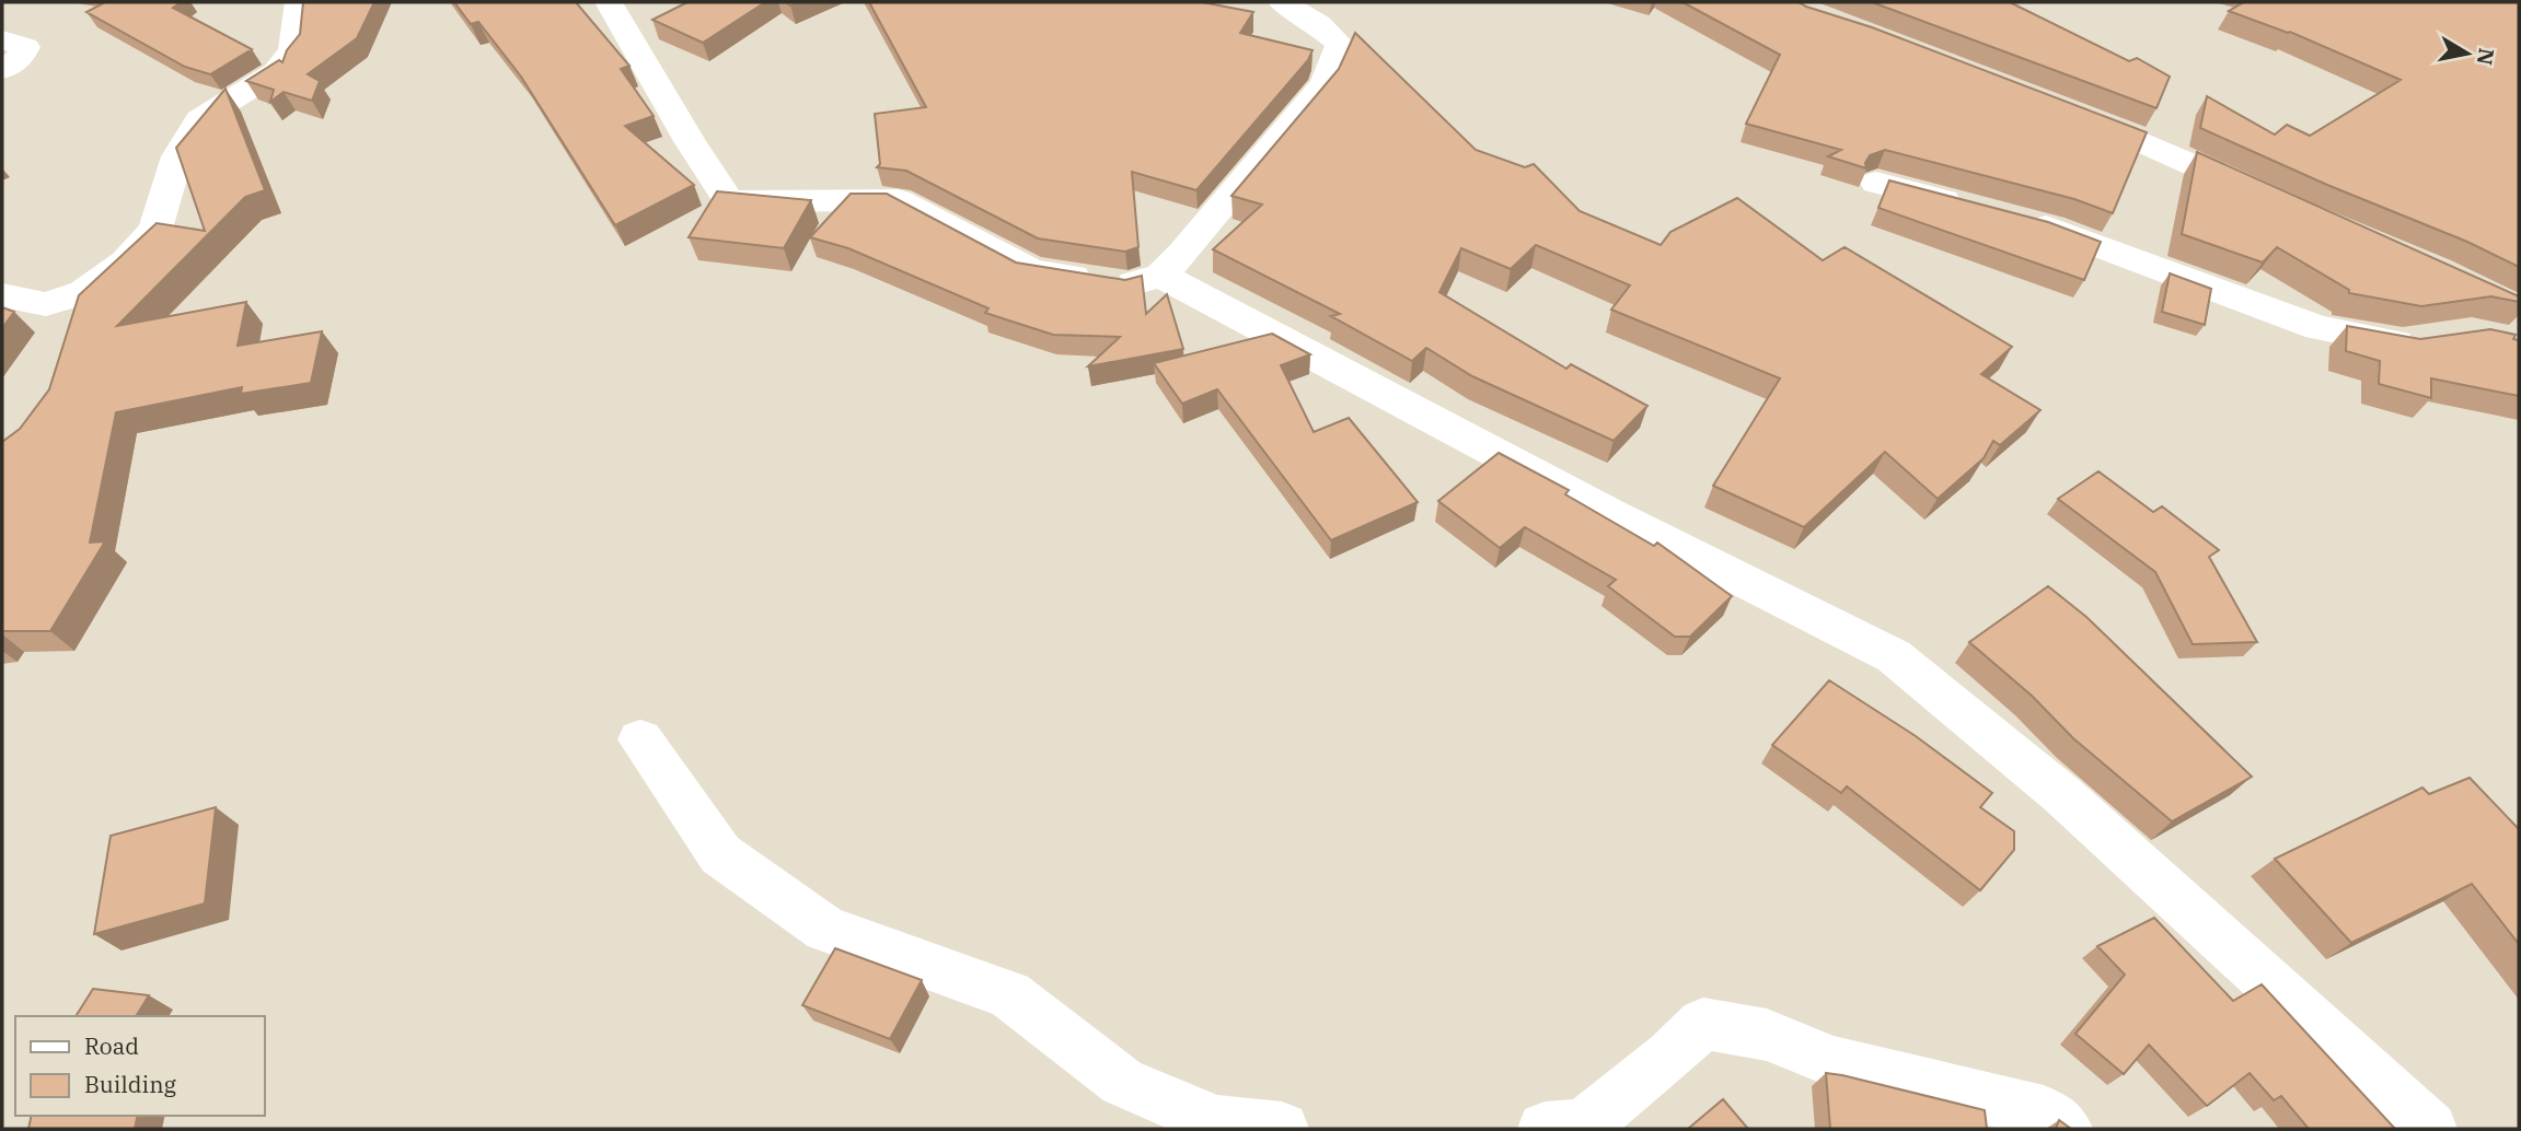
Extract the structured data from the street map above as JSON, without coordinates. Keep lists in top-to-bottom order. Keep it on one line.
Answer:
{"legend":["Road","Building"],"north":"right"}
